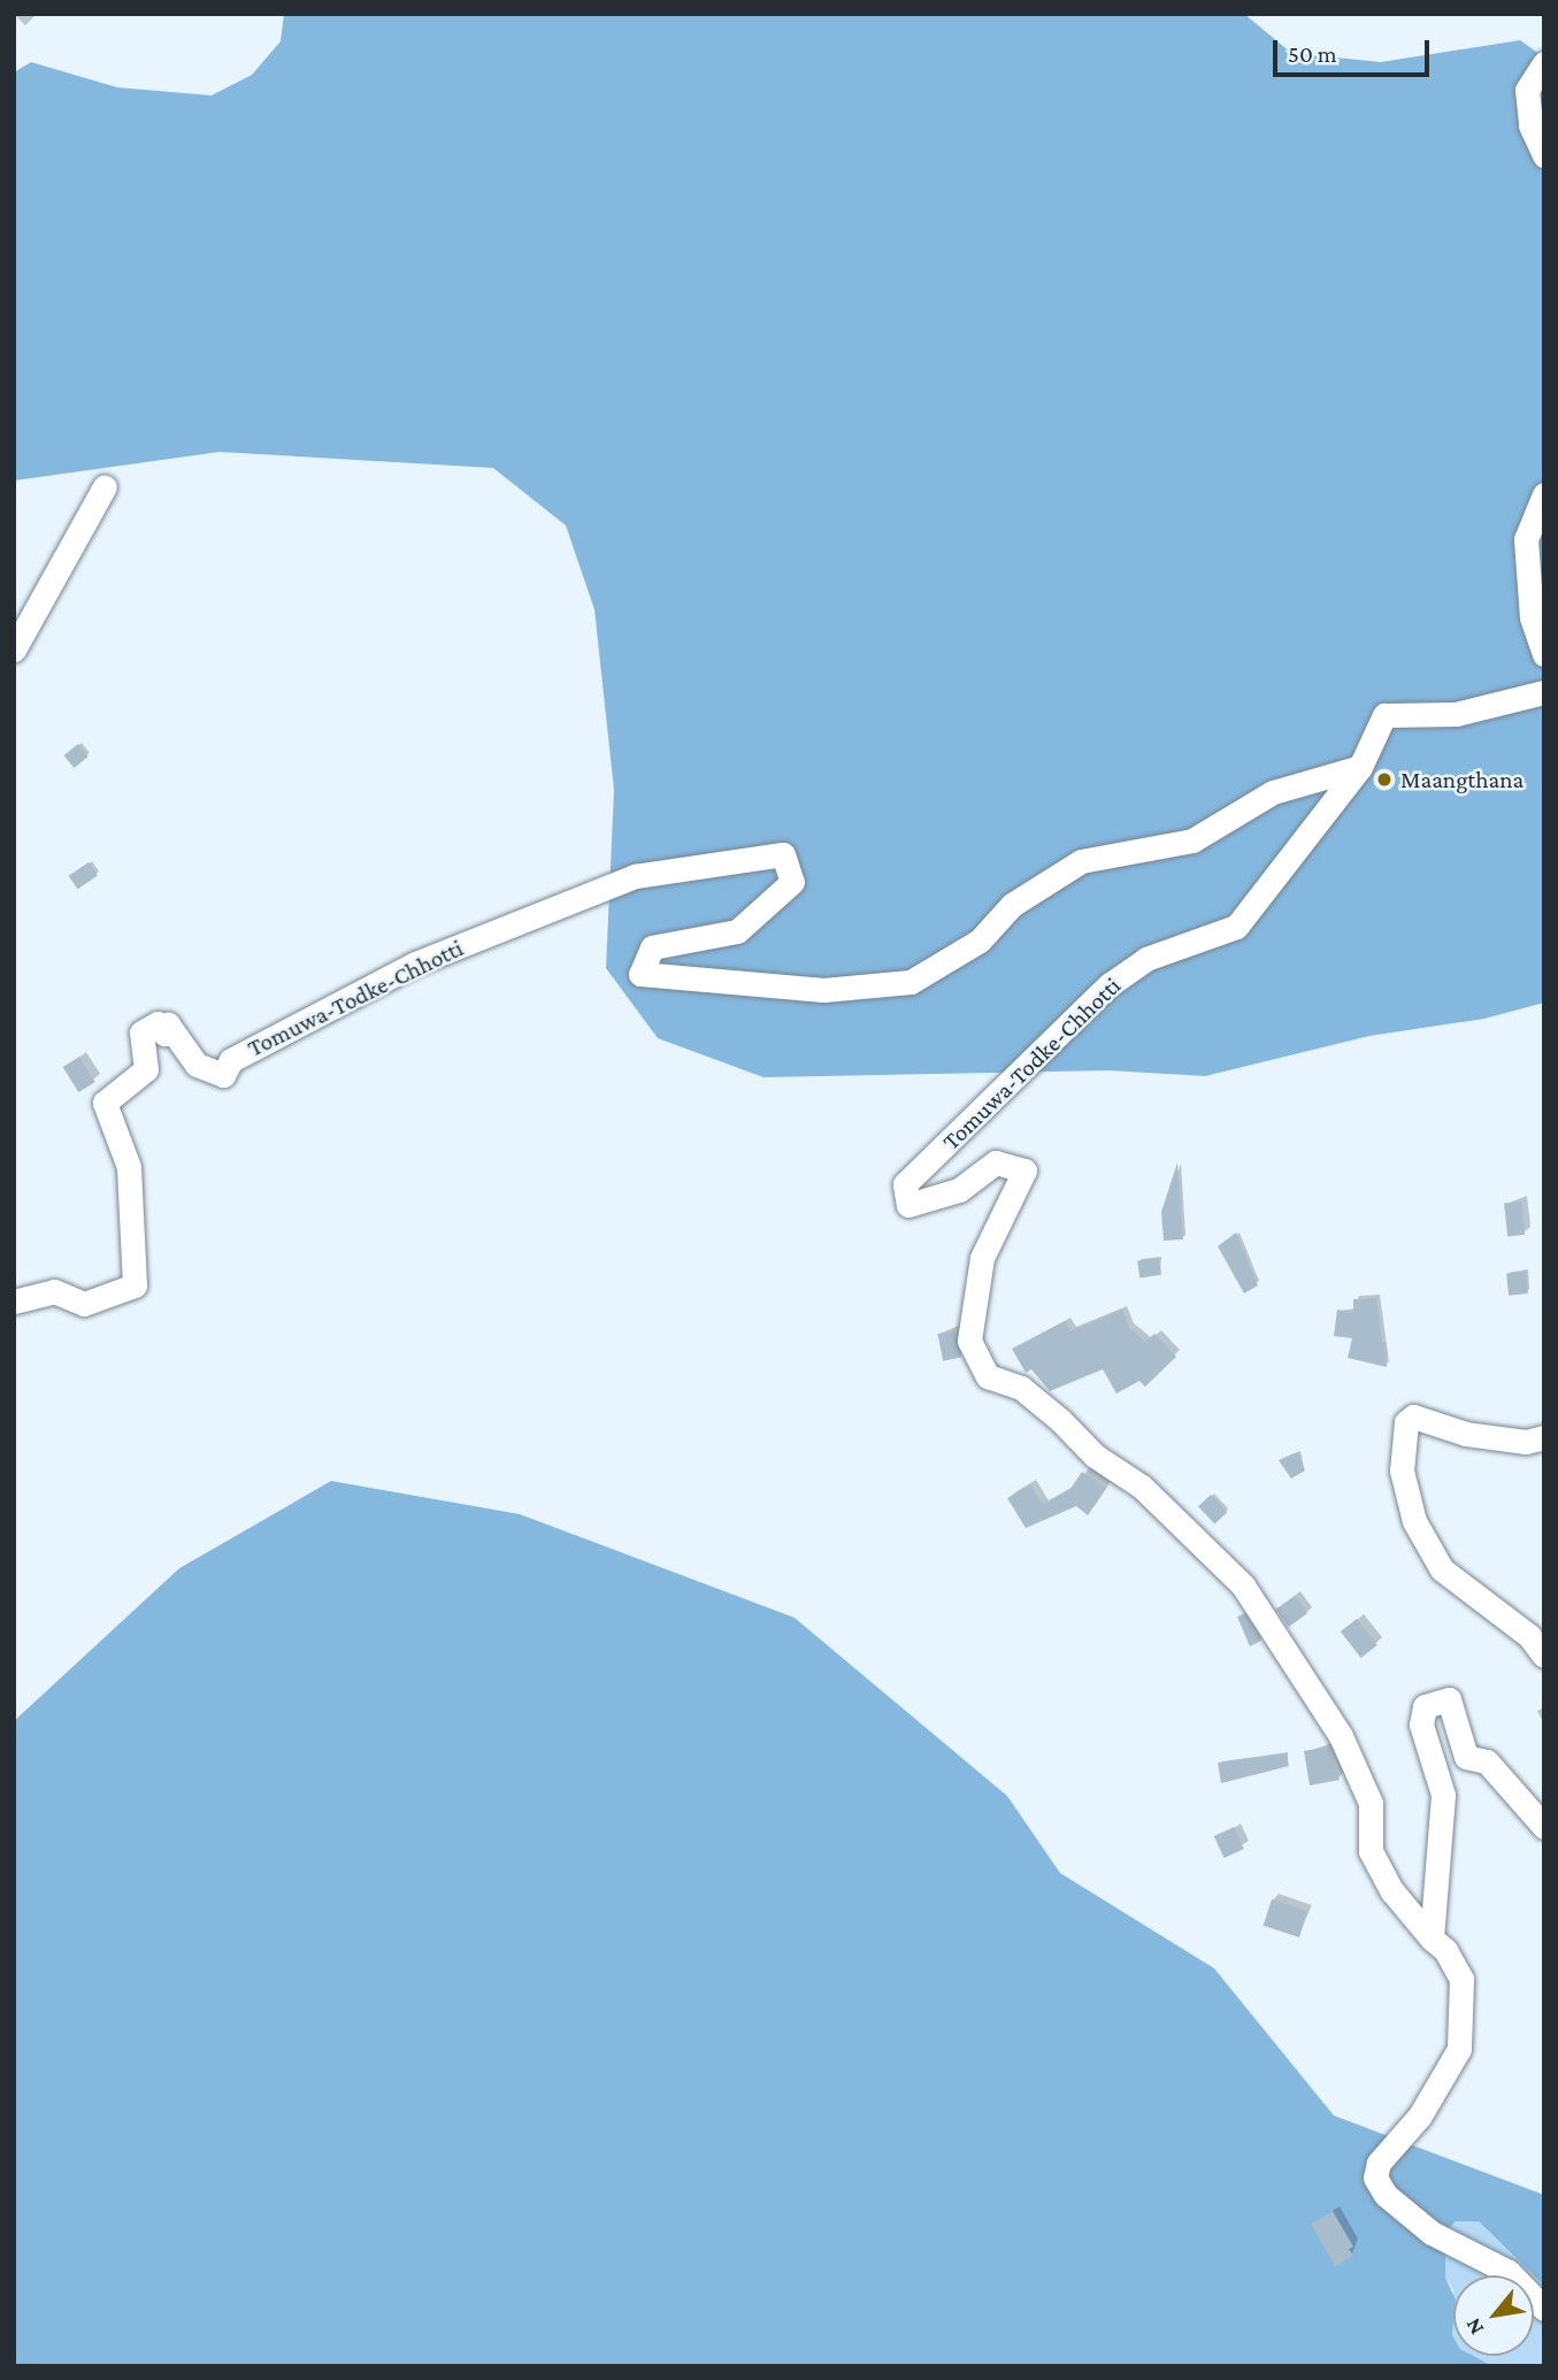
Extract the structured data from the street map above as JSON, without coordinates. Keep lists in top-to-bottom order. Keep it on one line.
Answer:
{"streets":{"street":["Tomuwa-Todke-Chhotti"]},"places":["Maangthana"],"scale_bar":"50 m","north":"bottom left"}
